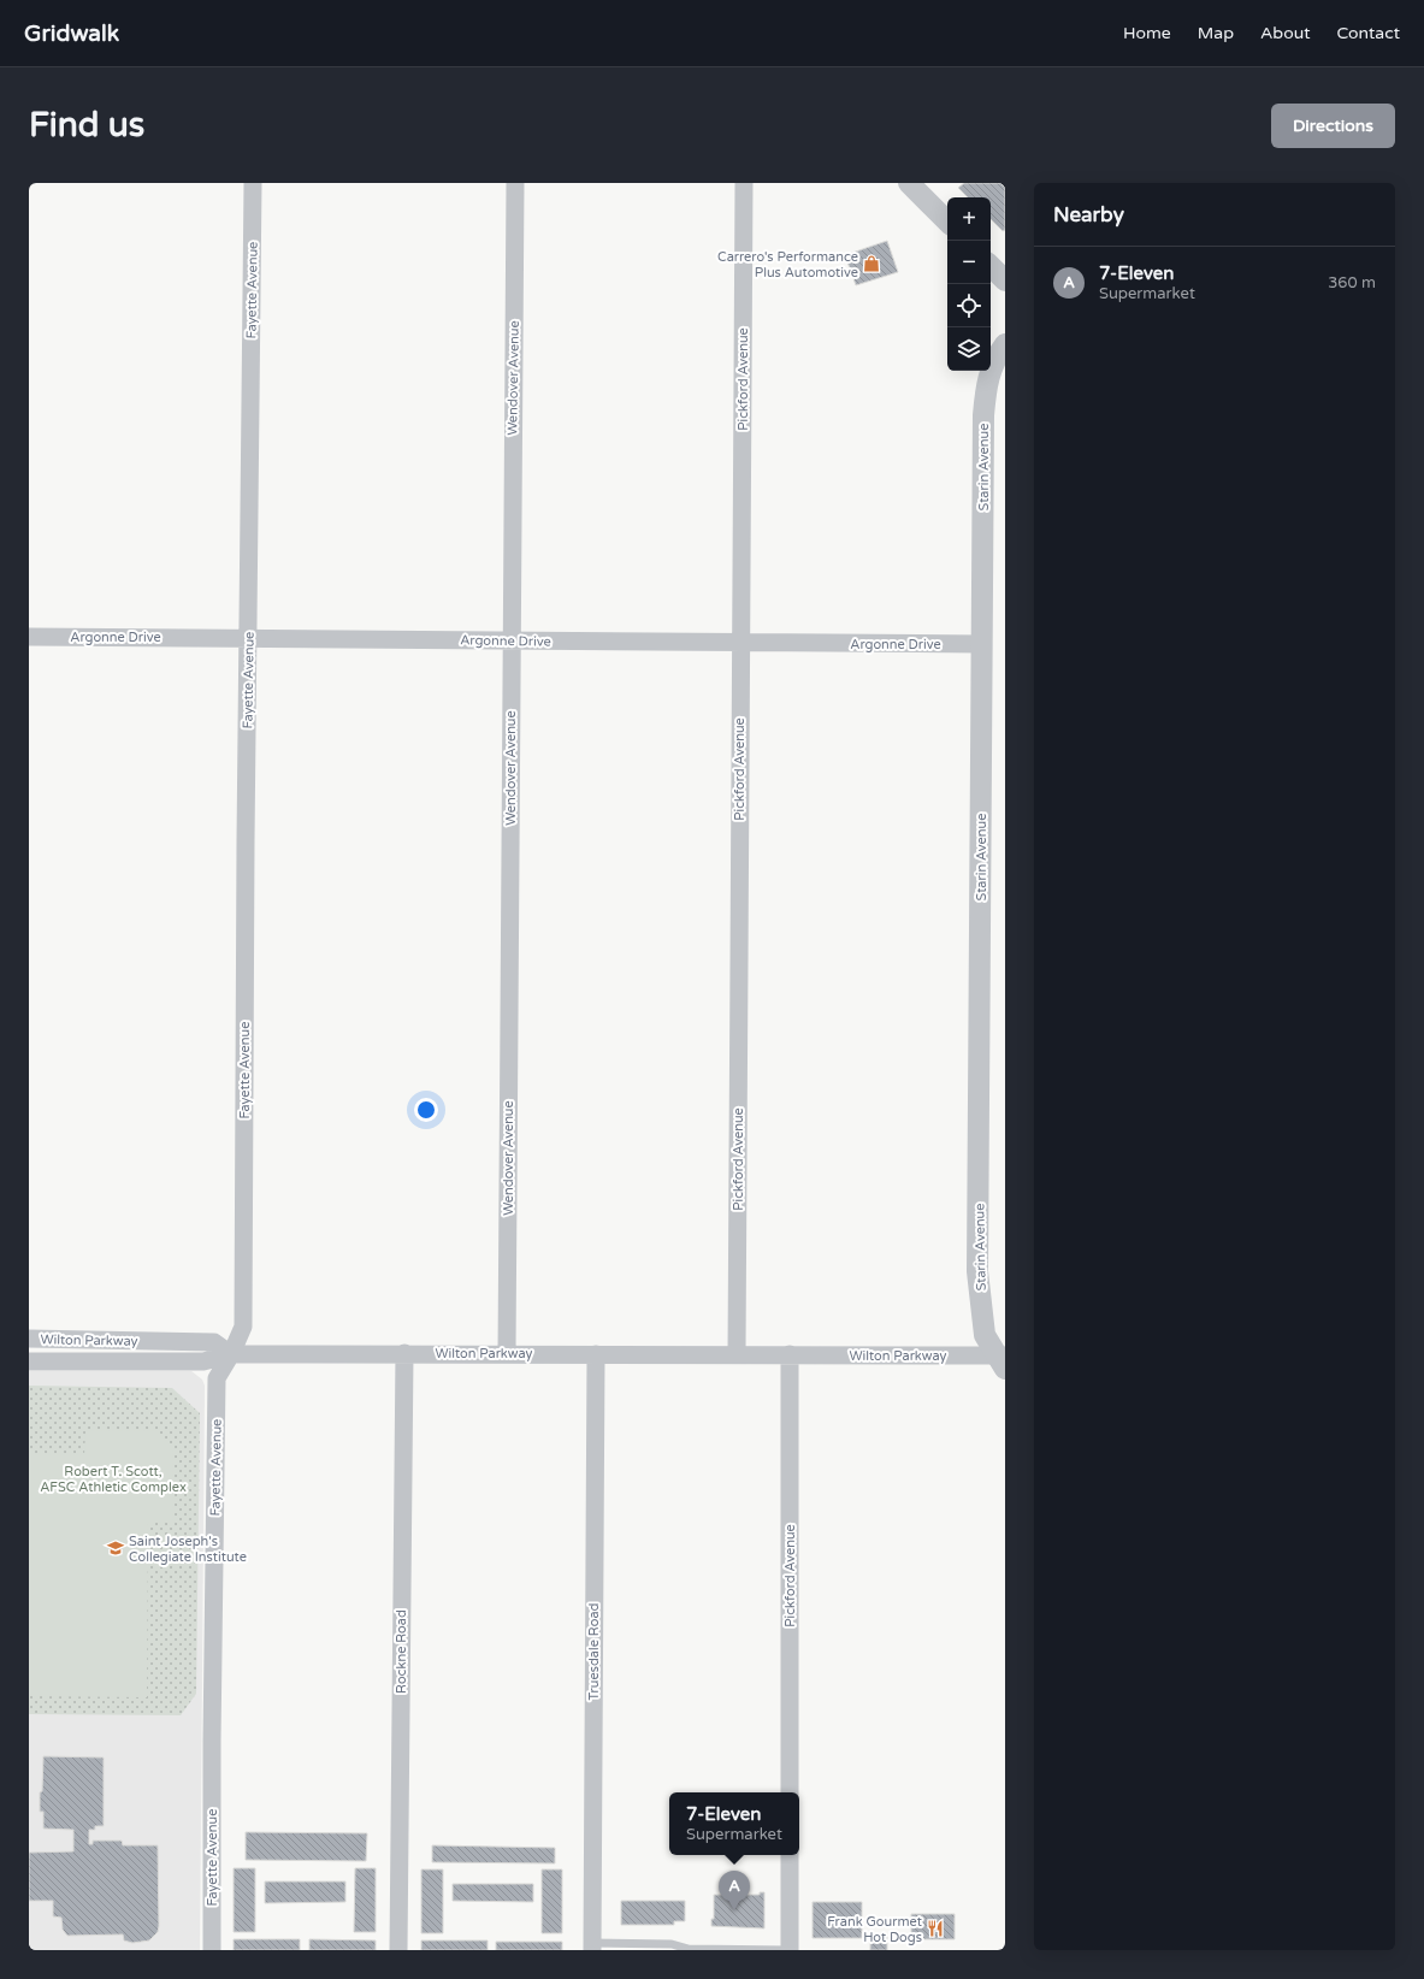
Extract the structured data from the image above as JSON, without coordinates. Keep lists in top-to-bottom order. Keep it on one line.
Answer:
{"streets":{"street":["Fayette Avenue","Wendover Avenue","Pickford Avenue","Starin Avenue","Argonne Drive","Wilton Parkway","Rockne Road","Truesdale Road"]},"crossings":[["Fayette Avenue","Argonne Drive"],["Fayette Avenue","Wilton Parkway"],["Wendover Avenue","Argonne Drive"],["Wendover Avenue","Wilton Parkway"],["Pickford Avenue","Argonne Drive"],["Pickford Avenue","Wilton Parkway"],["Starin Avenue","Argonne Drive"],["Starin Avenue","Wilton Parkway"],["Wilton Parkway","Rockne Road"],["Wilton Parkway","Truesdale Road"]],"parks":["Robert T. Scott, AFSC Athletic Complex"],"places":{"shop":["Carrero's Performance Plus Automotive"],"school or university":["Saint Joseph's Collegiate Institute"],"restaurant":["Frank Gourmet Hot Dogs"]},"page":{"header":"Gridwalk","nav":["Home","Map","About","Contact"],"buttons":"Directions","title":"Find us","heading":"Nearby","map_buttons":["+","−"],"list":[{"mark":"A","name":"7-Eleven","note":"Supermarket","value":"360 m"}],"popup":["7-Eleven","Supermarket"],"pins":"A"}}
